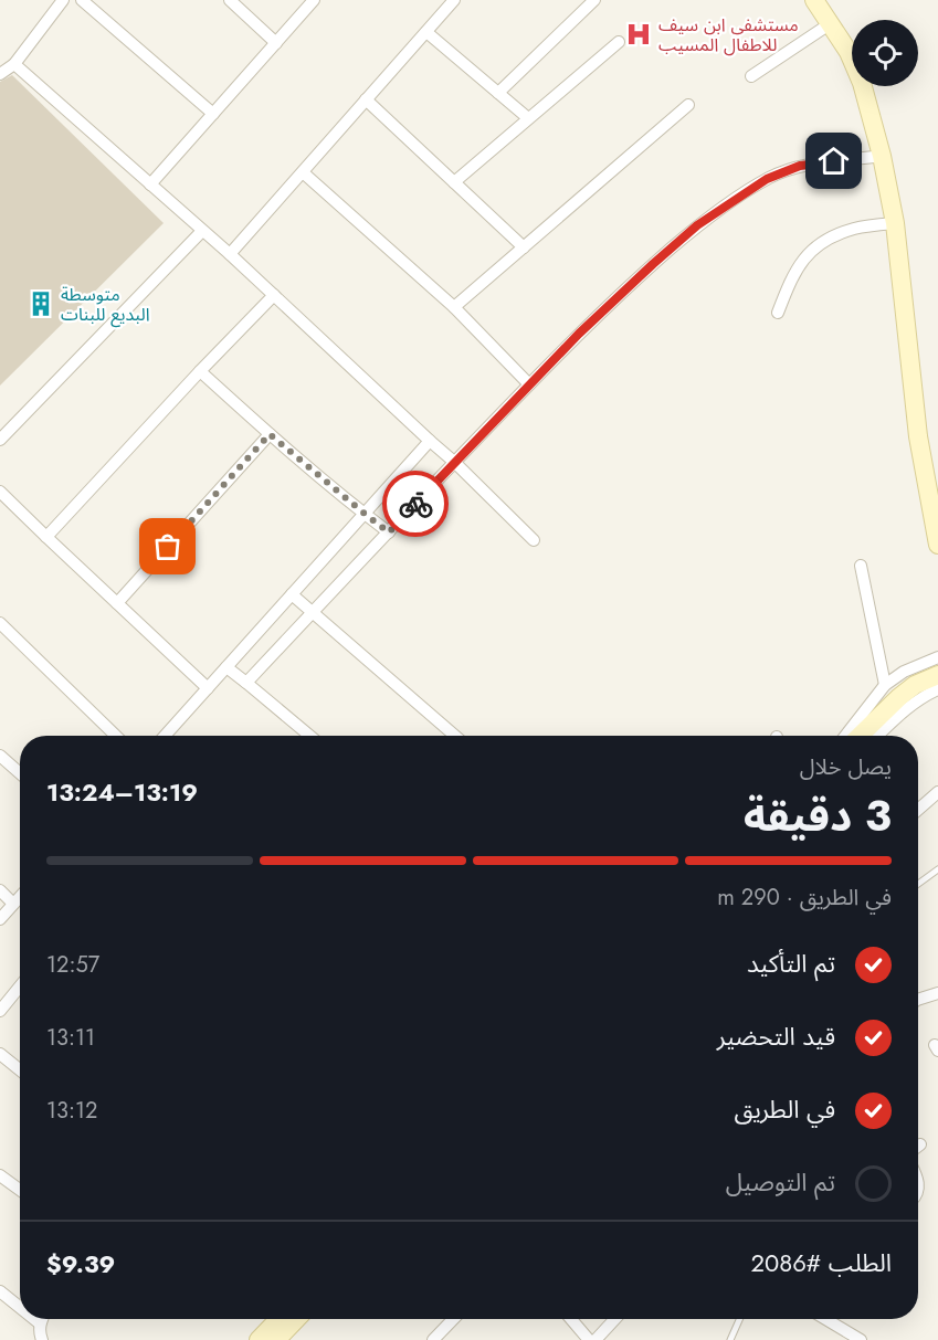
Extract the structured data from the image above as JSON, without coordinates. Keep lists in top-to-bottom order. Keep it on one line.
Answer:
{"places":{"hospital":["مستشفى ابن سيف للاطفال المسيب"],"building":["متوسطة البديع للبنات"]},"page":{"heading":["3 دقيقة","يصل خلال","13:19–13:24"],"panel":["الطلب #2086","$9.39"],"bar":"في الطريق · 290 m","list":[["تم التأكيد","12:57"],["قيد التحضير","13:11"],["في الطريق","13:12"],"تم التوصيل"]}}
